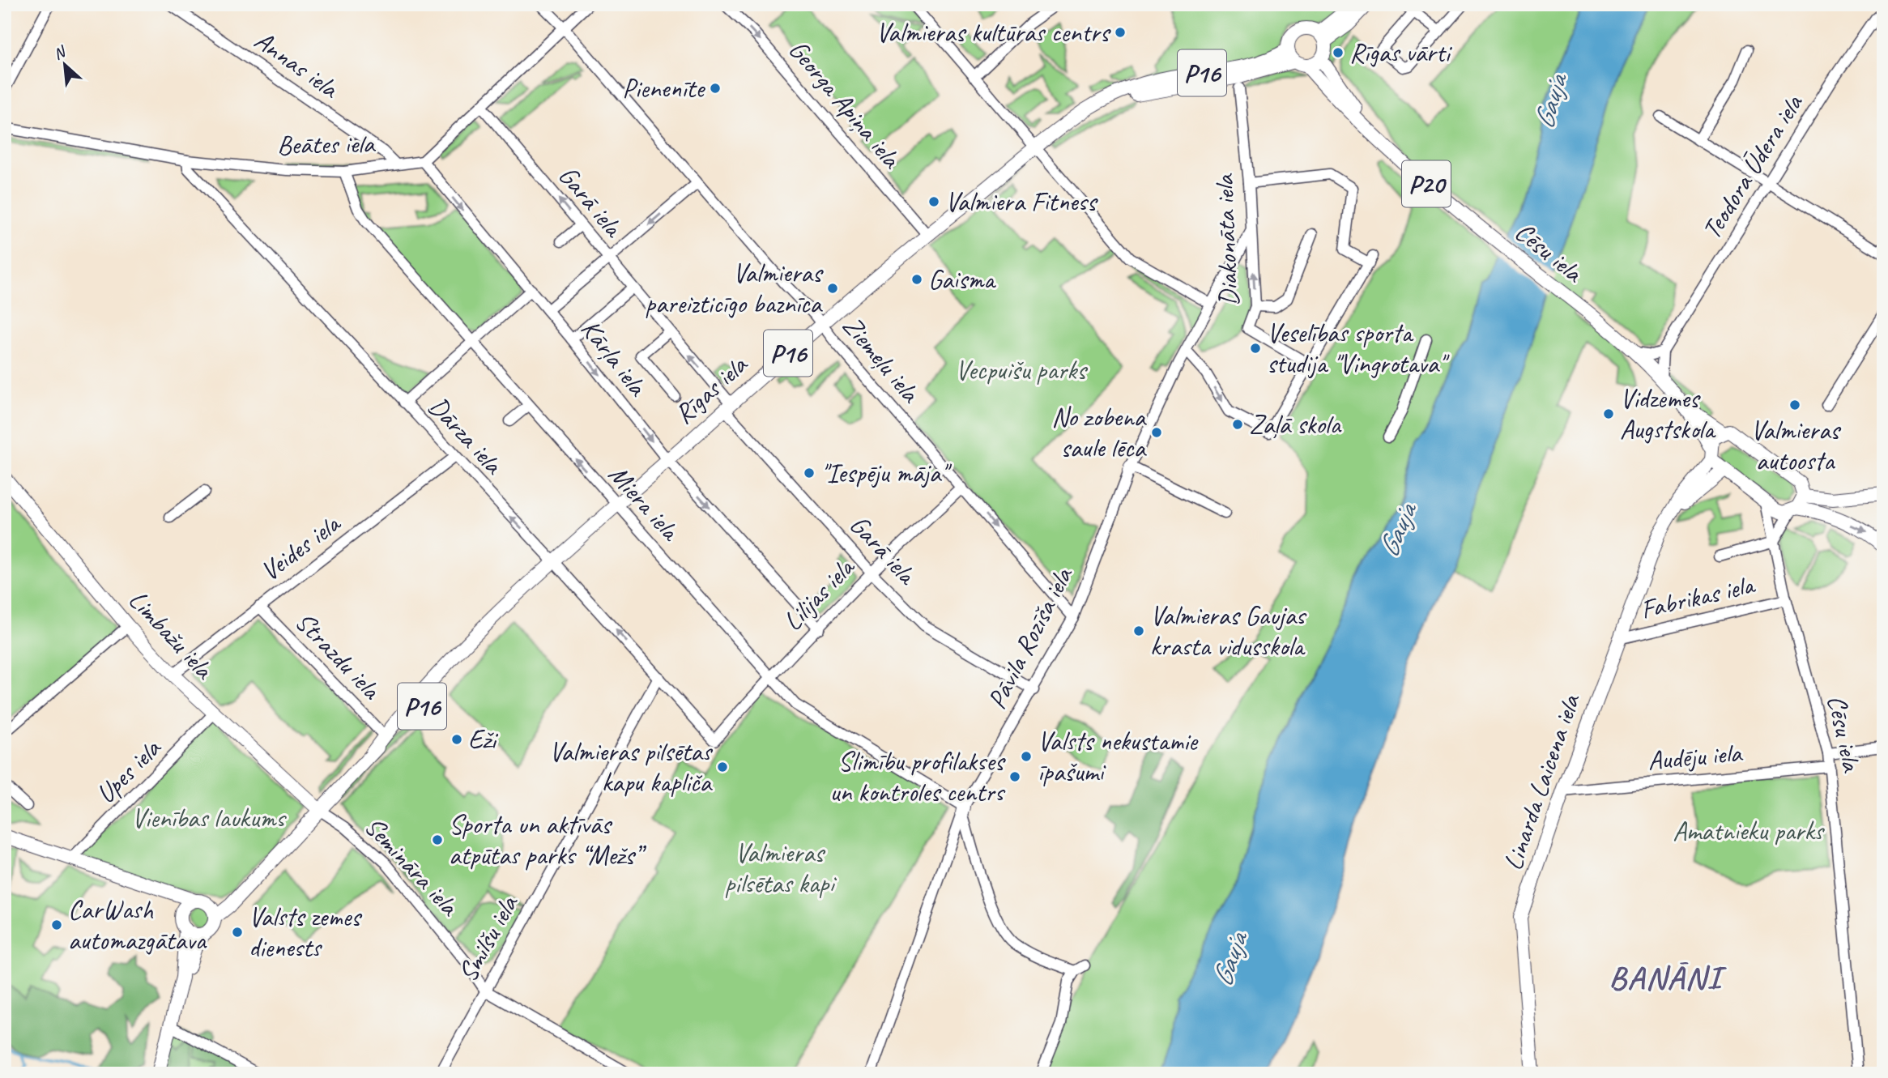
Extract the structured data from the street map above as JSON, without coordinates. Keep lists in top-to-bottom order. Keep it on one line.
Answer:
{"streets":{"main road":["P16","P20","Cēsu iela","Rīgas iela","Limbažu iela","Linarda Laicena iela"],"street":["Annas iela","Georga Apiņa iela","Beātes iela","Teodora Ūdera iela","Garā iela","Diakonāta iela","Kārļa iela","Ziemeļu iela","Dārza iela","Miera iela","Veides iela","Lilijas iela","Fabrikas iela","Pāvila Rozīša iela","Strazdu iela","Audēju iela","Upes iela","Semināra iela","Smilšu iela"]},"crossings":[["Annas iela","Beātes iela"],["P16","Rīgas iela"],["Georga Apiņa iela","Rīgas iela"],["Beātes iela","Kārļa iela"],["Beātes iela","Dārza iela"],["Beātes iela","Miera iela"],["Teodora Ūdera iela","Cēsu iela"],["Garā iela","Rīgas iela"],["Garā iela","Lilijas iela"],["Garā iela","Pāvila Rozīša iela"],["Diakonāta iela","Rīgas iela"],["Diakonāta iela","Pāvila Rozīša iela"],["Cēsu iela","Rīgas iela"],["Cēsu iela","Fabrikas iela"],["Cēsu iela","Audēju iela"],["Cēsu iela","Linarda Laicena iela"],["Kārļa iela","Rīgas iela"],["Kārļa iela","Lilijas iela"],["Ziemeļu iela","Rīgas iela"],["Ziemeļu iela","Lilijas iela"],["Ziemeļu iela","Pāvila Rozīša iela"],["Rīgas iela","Dārza iela"],["Rīgas iela","Miera iela"],["Rīgas iela","Limbažu iela"],["Rīgas iela","Strazdu iela"],["Rīgas iela","Semināra iela"],["Dārza iela","Veides iela"],["Dārza iela","Lilijas iela"],["Dārza iela","Smilšu iela"],["Miera iela","Lilijas iela"],["Miera iela","Pāvila Rozīša iela"],["Veides iela","Limbažu iela"],["Veides iela","Strazdu iela"],["Fabrikas iela","Linarda Laicena iela"],["Limbažu iela","Upes iela"],["Limbažu iela","Semināra iela"],["Audēju iela","Linarda Laicena iela"],["Semināra iela","Smilšu iela"]],"one_way":["Georga Apiņa iela","Kārļa iela","Dārza iela"],"districts":["BANĀNI"],"water":["Gauja"],"parks":["Vecpuišu parks","Vienības laukums","Amatnieku parks","Valmieras pilsētas kapi"],"places":["Valmieras kultūras centrs","Rīgas vārti","Pienenīte","Valmiera Fitness","Gaisma","Valmieras pareizticīgo baznīca","Veselības sporta studija \"Vingrotava\"","Valmieras autoosta","Vidzemes Augstskola","Zaļā skola","No zobena saule lēca","\"Iespēju māja\"","Valmieras Gaujas krasta vidusskola","Eži","Valsts nekustamie īpašumi","Valmieras pilsētas kapu kapliča","Slimību profilakses un kontroles centrs","Sporta un aktīvās atpūtas parks “Mežs”","CarWash automazgātava","Valsts zemes dienests"],"north":"top left"}
